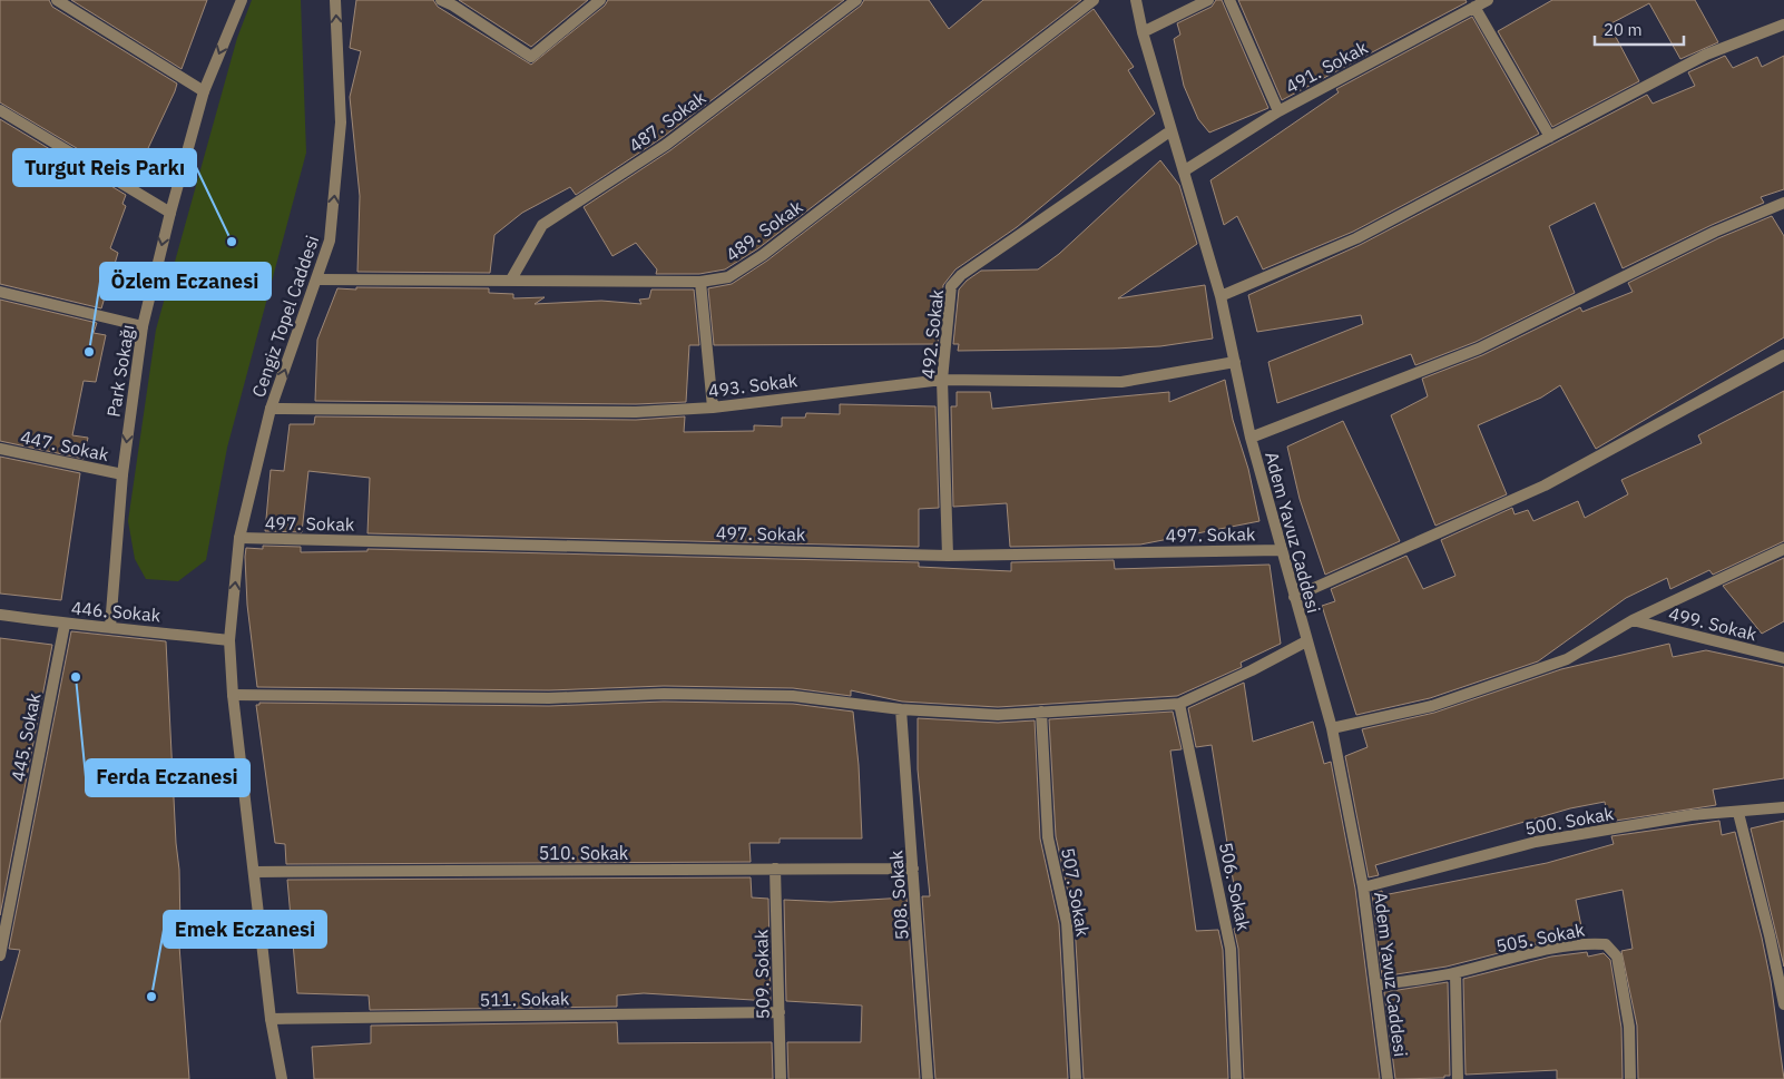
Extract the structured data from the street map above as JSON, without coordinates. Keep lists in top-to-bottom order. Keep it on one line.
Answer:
{"streets":{"street":["491. Sokak","487. Sokak","489. Sokak","Cengiz Topel Caddesi","492. Sokak","Park Sokağı","493. Sokak","447. Sokak","497. Sokak","Adem Yavuz Caddesi","446. Sokak","499. Sokak","445. Sokak","500. Sokak","510. Sokak","506. Sokak","507. Sokak","508. Sokak","505. Sokak","509. Sokak","511. Sokak"]},"crossings":[["491. Sokak","Adem Yavuz Caddesi"],["487. Sokak","489. Sokak"],["489. Sokak","Cengiz Topel Caddesi"],["Cengiz Topel Caddesi","493. Sokak"],["Cengiz Topel Caddesi","497. Sokak"],["Cengiz Topel Caddesi","446. Sokak"],["Cengiz Topel Caddesi","510. Sokak"],["Cengiz Topel Caddesi","511. Sokak"],["492. Sokak","493. Sokak"],["492. Sokak","497. Sokak"],["492. Sokak","Adem Yavuz Caddesi"],["Park Sokağı","447. Sokak"],["Park Sokağı","446. Sokak"],["493. Sokak","Adem Yavuz Caddesi"],["497. Sokak","Adem Yavuz Caddesi"],["Adem Yavuz Caddesi","500. Sokak"],["Adem Yavuz Caddesi","505. Sokak"],["446. Sokak","445. Sokak"],["510. Sokak","508. Sokak"],["510. Sokak","509. Sokak"],["509. Sokak","511. Sokak"]],"one_way":["Cengiz Topel Caddesi","Park Sokağı"],"places":["Turgut Reis Parkı","Özlem Eczanesi","Ferda Eczanesi","Emek Eczanesi"],"scale_bar":"20 m"}
